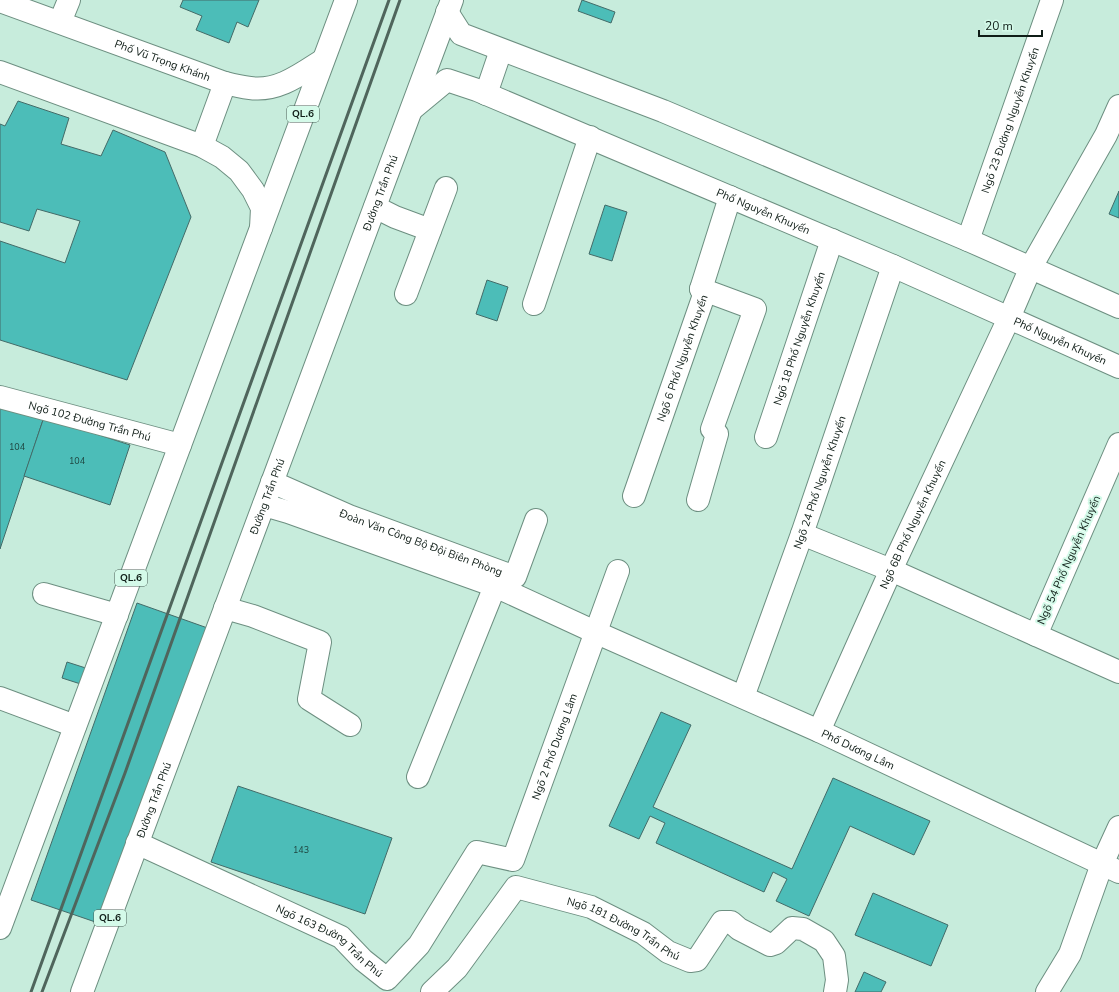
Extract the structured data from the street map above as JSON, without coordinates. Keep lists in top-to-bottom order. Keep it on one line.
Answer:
{"streets":{"main road":["Phố Vũ Trọng Khánh","QL.6","Ngõ 23 Đường Nguyễn Khuyến","Đường Trần Phú","Phố Nguyễn Khuyến","Ngõ 18 Phố Nguyễn Khuyến","Ngõ 6 Phố Nguyễn Khuyến","Ngõ 102 Đường Trần Phú","Ngõ 24 Phố Nguyễn Khuyến","Ngõ 6B Phố Nguyễn Khuyến","Đoàn Văn Công Bộ Đội Biên Phòng","Ngõ 54 Phố Nguyễn Khuyến","Ngõ 2 Phố Dương Lâm","Phố Dương Lâm","Ngõ 181 Đường Trần Phú","Ngõ 163 Đường Trần Phú"]},"crossings":[["Phố Vũ Trọng Khánh","QL.6"],["QL.6","Ngõ 102 Đường Trần Phú"],["Đường Trần Phú","Phố Nguyễn Khuyến"],["Đường Trần Phú","Đoàn Văn Công Bộ Đội Biên Phòng"],["Đường Trần Phú","Phố Dương Lâm"],["Đường Trần Phú","Ngõ 163 Đường Trần Phú"],["Phố Nguyễn Khuyến","Ngõ 18 Phố Nguyễn Khuyến"],["Phố Nguyễn Khuyến","Ngõ 6 Phố Nguyễn Khuyến"],["Phố Nguyễn Khuyến","Ngõ 24 Phố Nguyễn Khuyến"],["Phố Nguyễn Khuyến","Ngõ 6B Phố Nguyễn Khuyến"],["Ngõ 24 Phố Nguyễn Khuyến","Phố Dương Lâm"],["Ngõ 6B Phố Nguyễn Khuyến","Phố Dương Lâm"],["Ngõ 2 Phố Dương Lâm","Phố Dương Lâm"],["Ngõ 2 Phố Dương Lâm","Ngõ 163 Đường Trần Phú"]],"house_numbers":["104","104","143"],"scale_bar":"20 m"}
